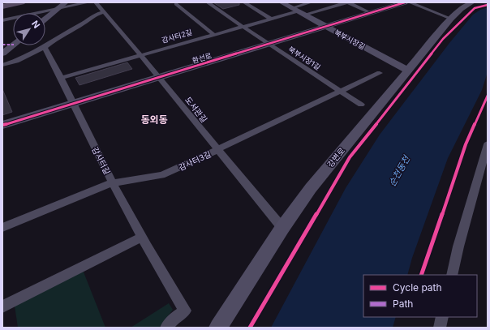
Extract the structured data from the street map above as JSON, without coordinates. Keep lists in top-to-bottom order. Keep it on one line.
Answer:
{"streets":{"street":["감사터2길","북부시장길","환선로","북부시장1길","도서관길","강변로","감사터길","감사터3길"]},"crossings":[["감사터2길","북부시장길"],["감사터2길","북부시장1길"],["감사터2길","도서관길"],["감사터2길","감사터길"],["북부시장길","환선로"],["북부시장길","강변로"],["환선로","북부시장1길"],["환선로","도서관길"],["환선로","감사터길"],["북부시장1길","감사터3길"],["도서관길","강변로"],["도서관길","감사터3길"],["감사터길","감사터3길"]],"districts":["동외동"],"water":["순천동천"],"legend":["Cycle path","Path"],"north":"top right"}
